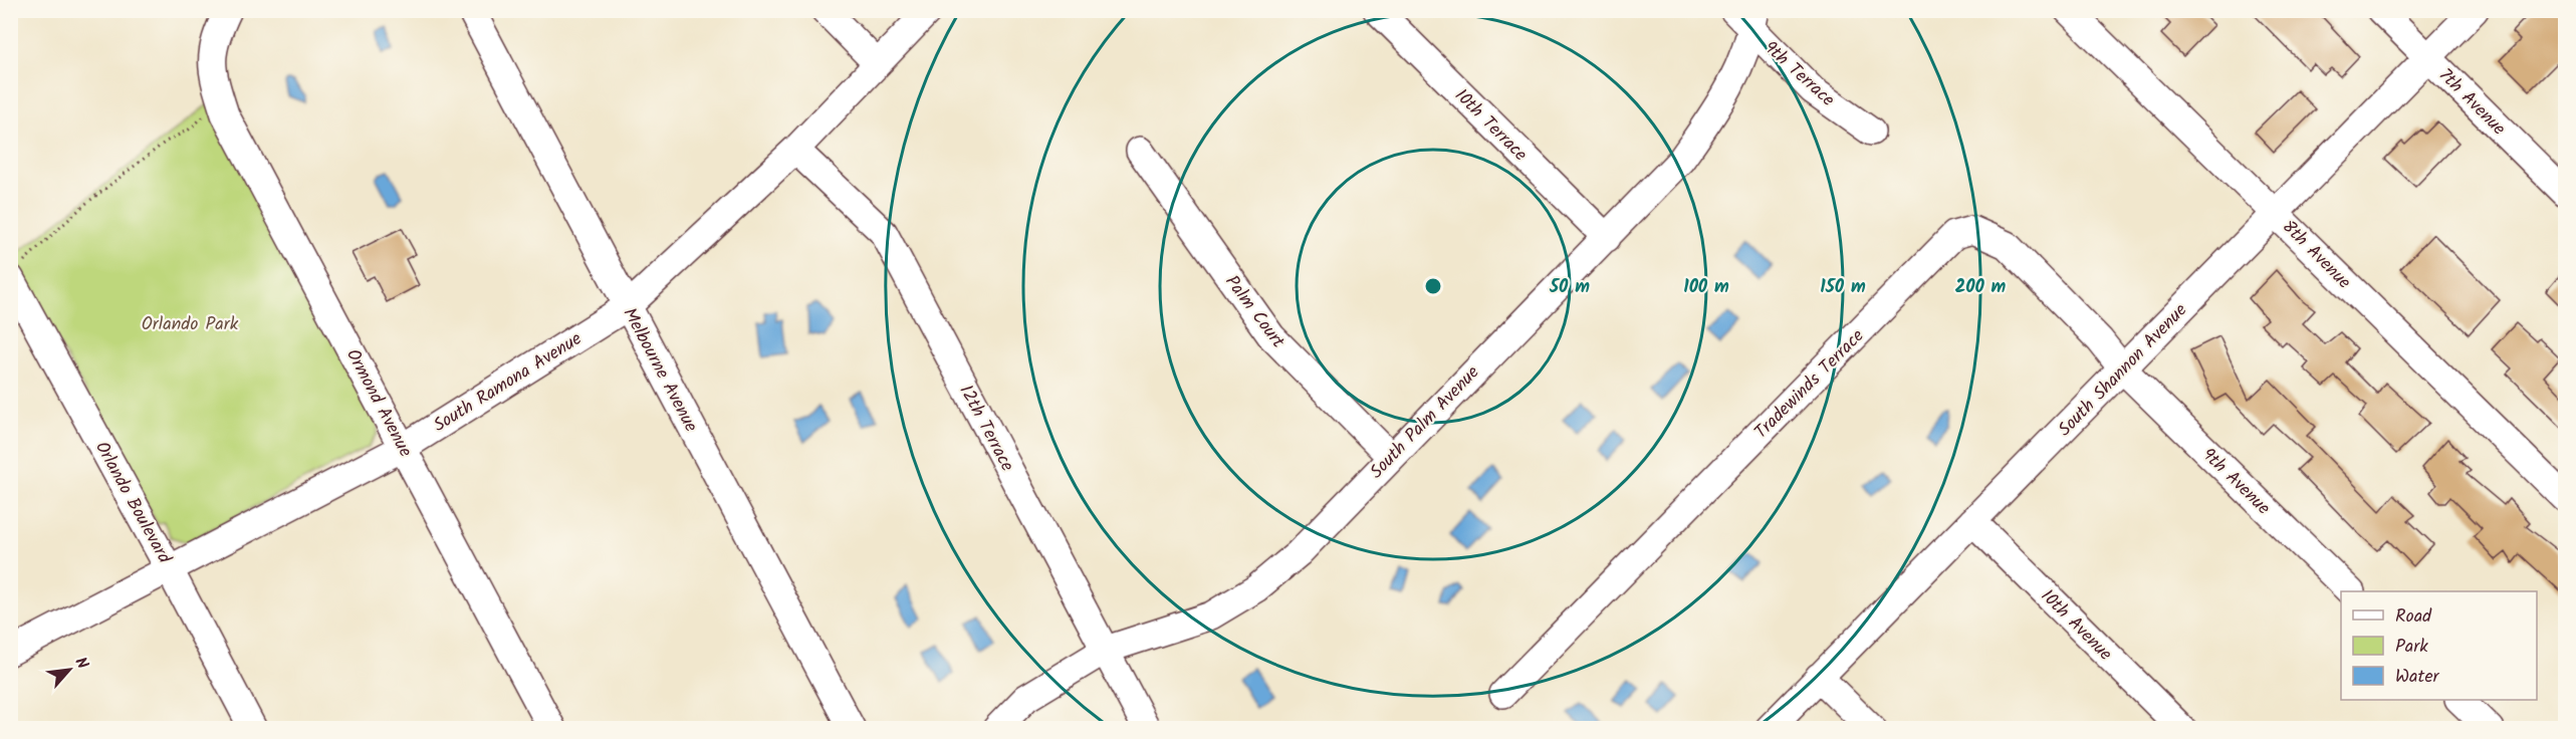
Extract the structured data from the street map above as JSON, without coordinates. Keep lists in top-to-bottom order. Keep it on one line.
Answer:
{"streets":{"street":["9th Terrace","7th Avenue","10th Terrace","8th Avenue","Palm Court","Melbourne Avenue","South Shannon Avenue","South Ramona Avenue","Tradewinds Terrace","Ormond Avenue","South Palm Avenue","12th Terrace","9th Avenue","Orlando Boulevard","10th Avenue"]},"crossings":[["9th Terrace","South Palm Avenue"],["7th Avenue","South Shannon Avenue"],["10th Terrace","South Palm Avenue"],["8th Avenue","South Shannon Avenue"],["Palm Court","South Palm Avenue"],["Melbourne Avenue","South Ramona Avenue"],["South Shannon Avenue","Tradewinds Terrace"],["South Shannon Avenue","9th Avenue"],["South Shannon Avenue","10th Avenue"],["South Ramona Avenue","Ormond Avenue"],["South Ramona Avenue","12th Terrace"],["South Ramona Avenue","Orlando Boulevard"],["Tradewinds Terrace","9th Avenue"],["South Palm Avenue","12th Terrace"]],"parks":["Orlando Park"],"legend":["Road","Park","Water"],"north":"top right","rings":["50 m","100 m","150 m","200 m"]}
